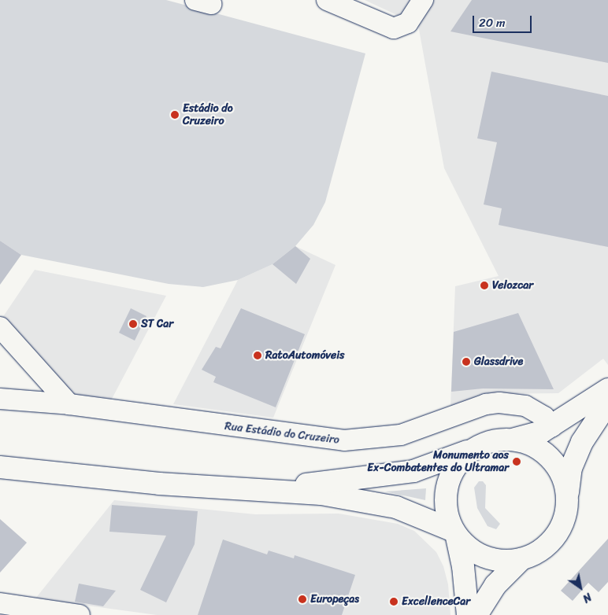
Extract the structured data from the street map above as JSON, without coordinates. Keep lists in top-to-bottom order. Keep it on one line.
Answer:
{"streets":{"street":["Rua Estádio do Cruzeiro"]},"places":["Estádio do Cruzeiro","Velozcar","ST Car","RatoAutomóveis","Glassdrive","Monumento aos Ex-Combatentes do Ultramar","Europeças","ExcellenceCar"],"scale_bar":"20 m","north":"bottom right"}
